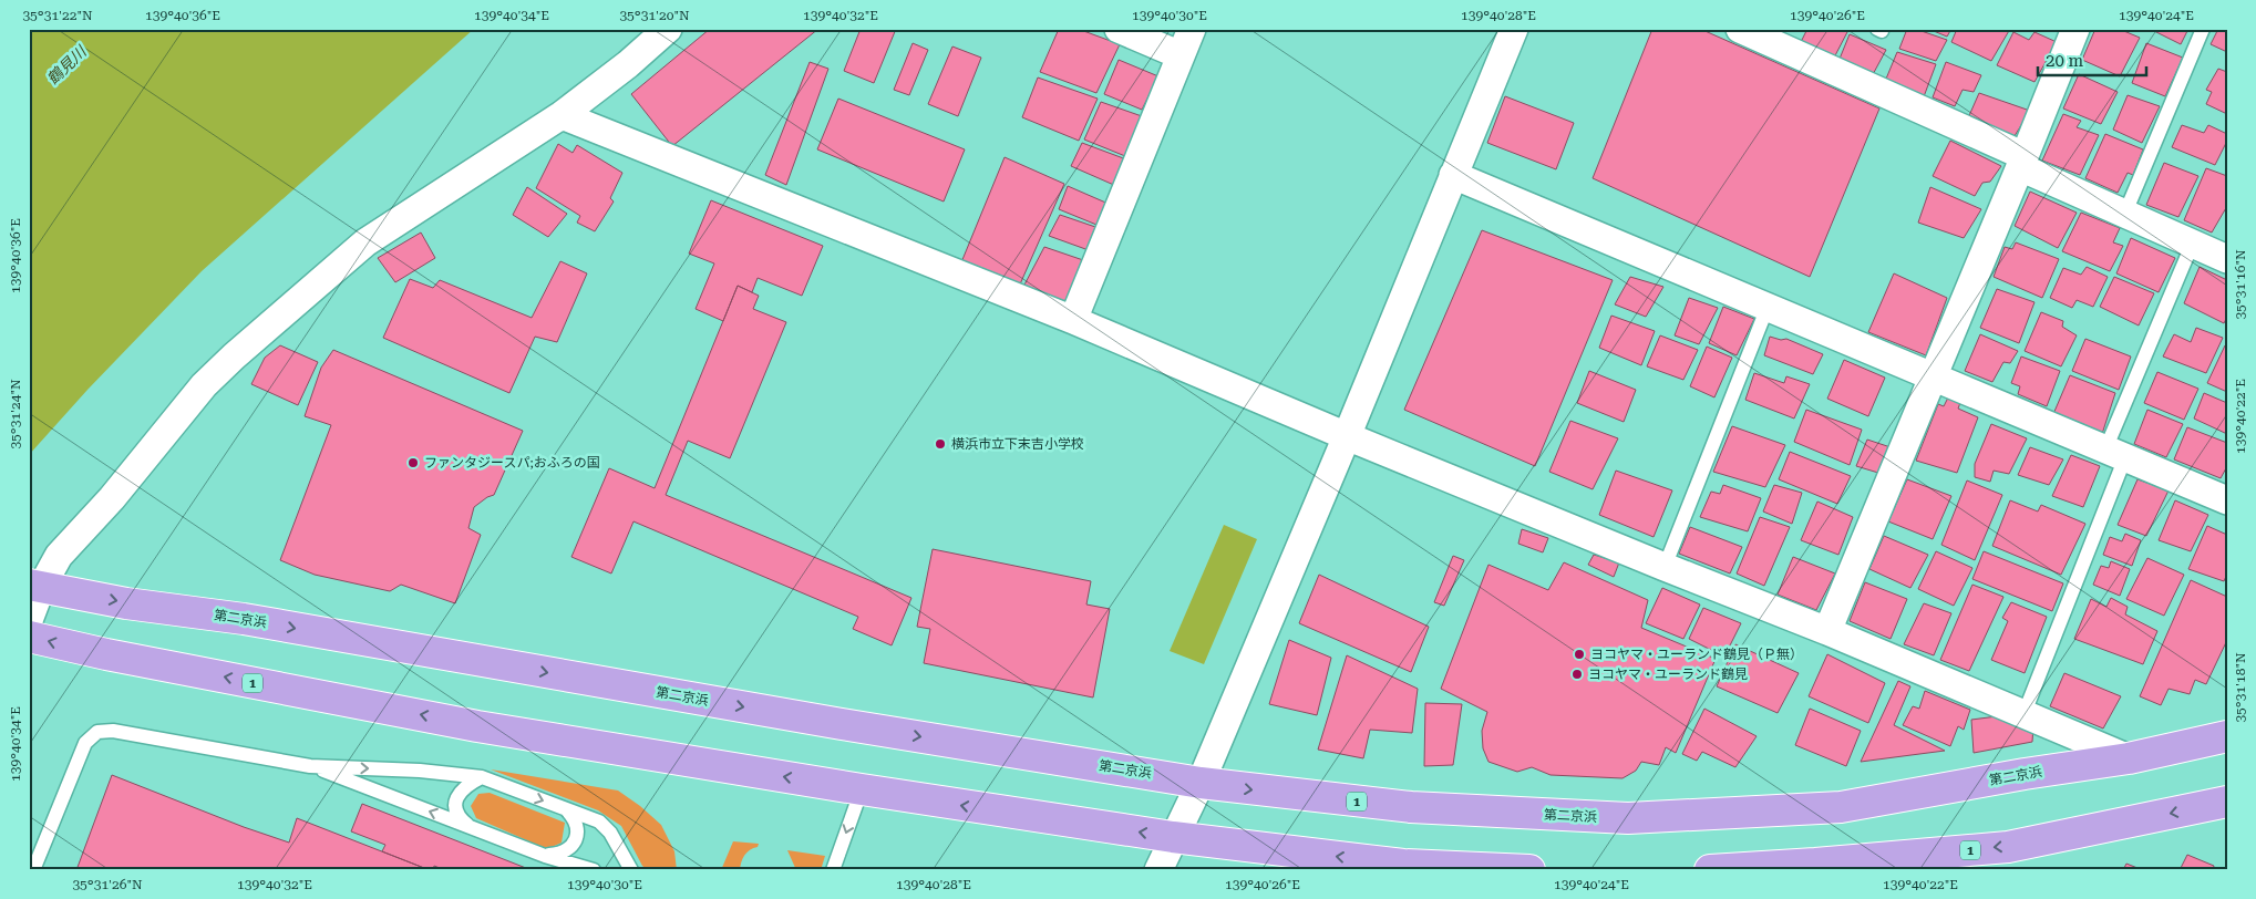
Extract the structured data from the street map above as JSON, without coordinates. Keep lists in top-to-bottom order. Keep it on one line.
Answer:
{"streets":{"highway":["第二京浜","1"]},"water":["鶴見川"],"places":["横浜市立下末吉小学校","ファンタジースパ;おふろの国","ヨコヤマ・ユーランド鶴見（Ｐ無）","ヨコヤマ・ユーランド鶴見"],"scale_bar":"20 m","coordinates":["35°31'22\"N","139°40'36\"E","139°40'34\"E","35°31'20\"N","139°40'32\"E","139°40'30\"E","139°40'28\"E","139°40'26\"E","139°40'24\"E","35°31'16\"N","35°31'24\"N","139°40'22\"E","35°31'18\"N","35°31'26\"N"]}
